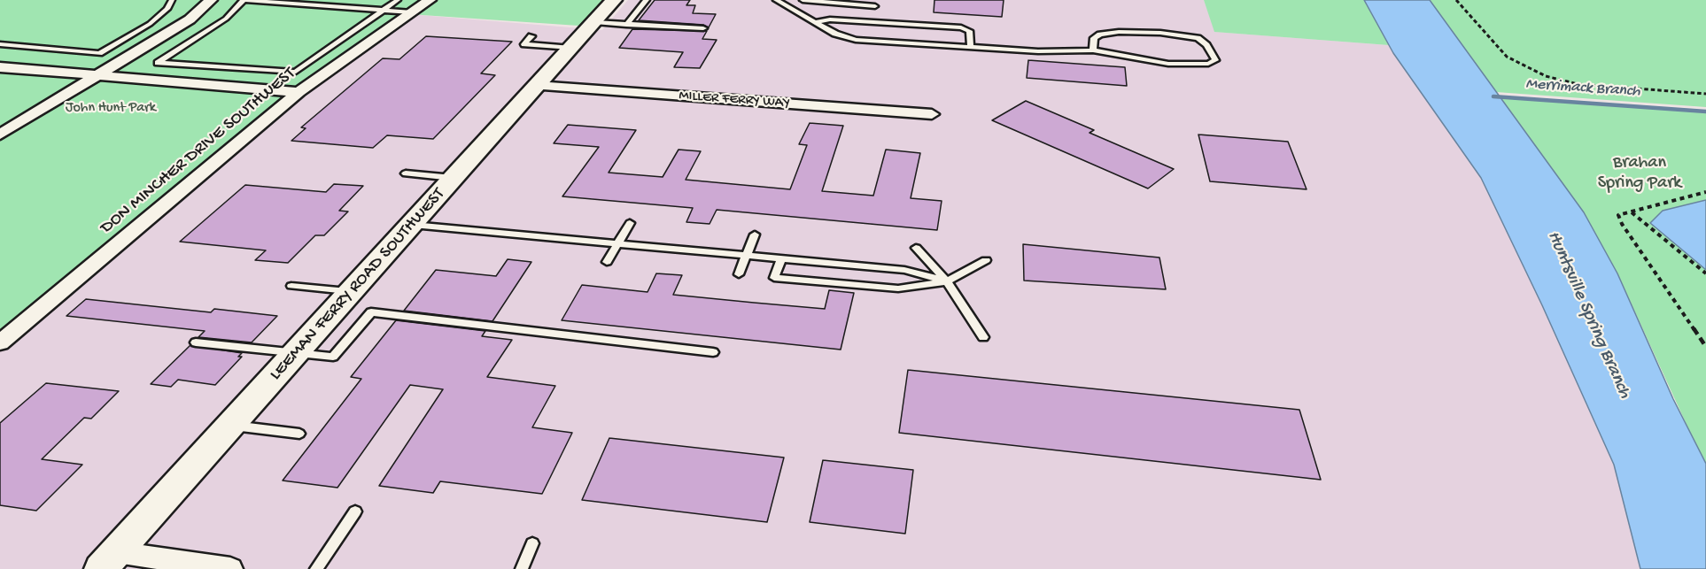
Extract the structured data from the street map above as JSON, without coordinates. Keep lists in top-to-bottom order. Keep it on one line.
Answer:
{"streets":{"street":["MILLER FERRY WAY","DON MINCHER DRIVE SOUTHWEST","LEEMAN FERRY ROAD SOUTHWEST"]},"crossings":[["MILLER FERRY WAY","LEEMAN FERRY ROAD SOUTHWEST"]],"water":["Merrimack Branch","Huntsville Spring Branch"],"parks":["John Hunt Park","Brahan Spring Park"]}
